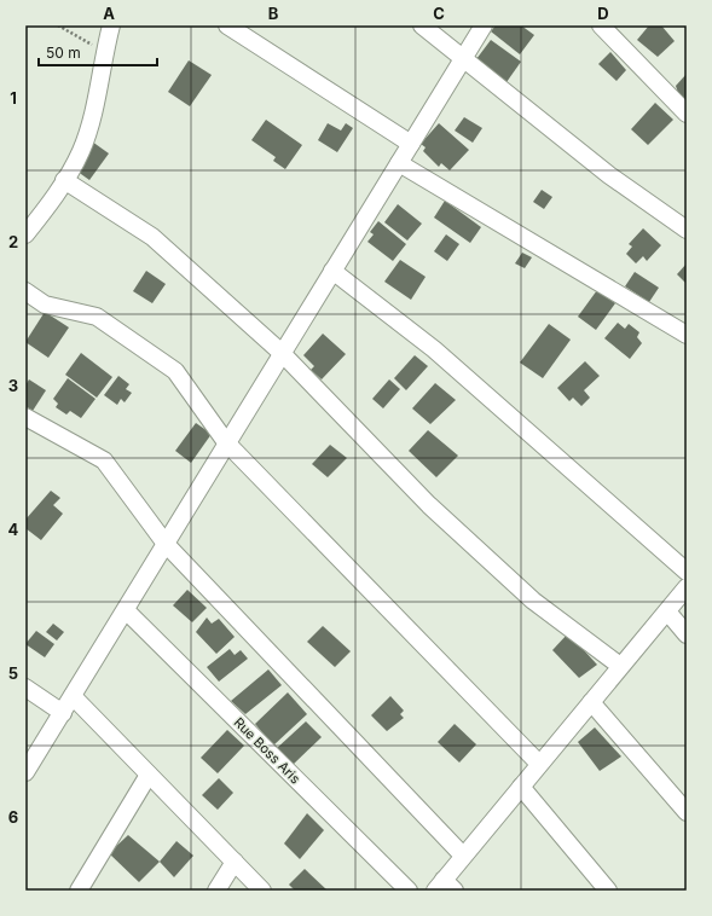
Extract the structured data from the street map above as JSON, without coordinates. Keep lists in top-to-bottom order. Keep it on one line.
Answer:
{"streets":{"street":["Rue Boss Aris"]},"scale_bar":"50 m","grid":{"columns":["A","B","C","D"],"rows":["1","2","3","4","5","6"]}}
